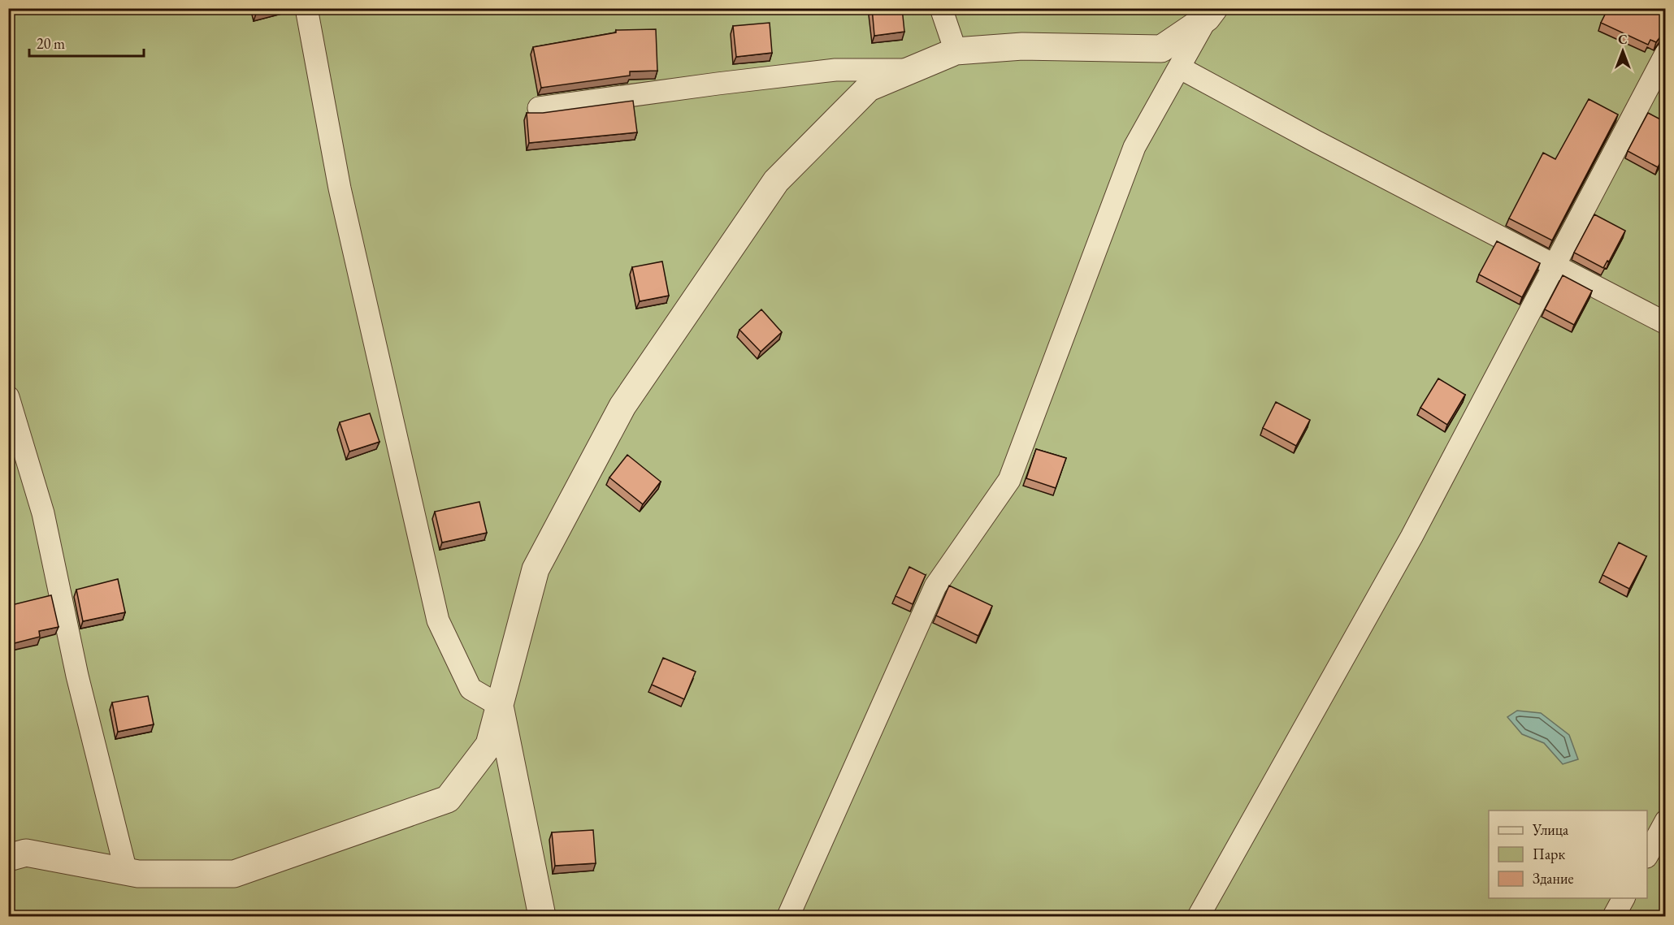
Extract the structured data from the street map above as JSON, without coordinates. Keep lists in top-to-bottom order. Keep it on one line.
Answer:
{"legend":["Улица","Парк","Здание"],"scale_bar":"20 m","north":"top"}
